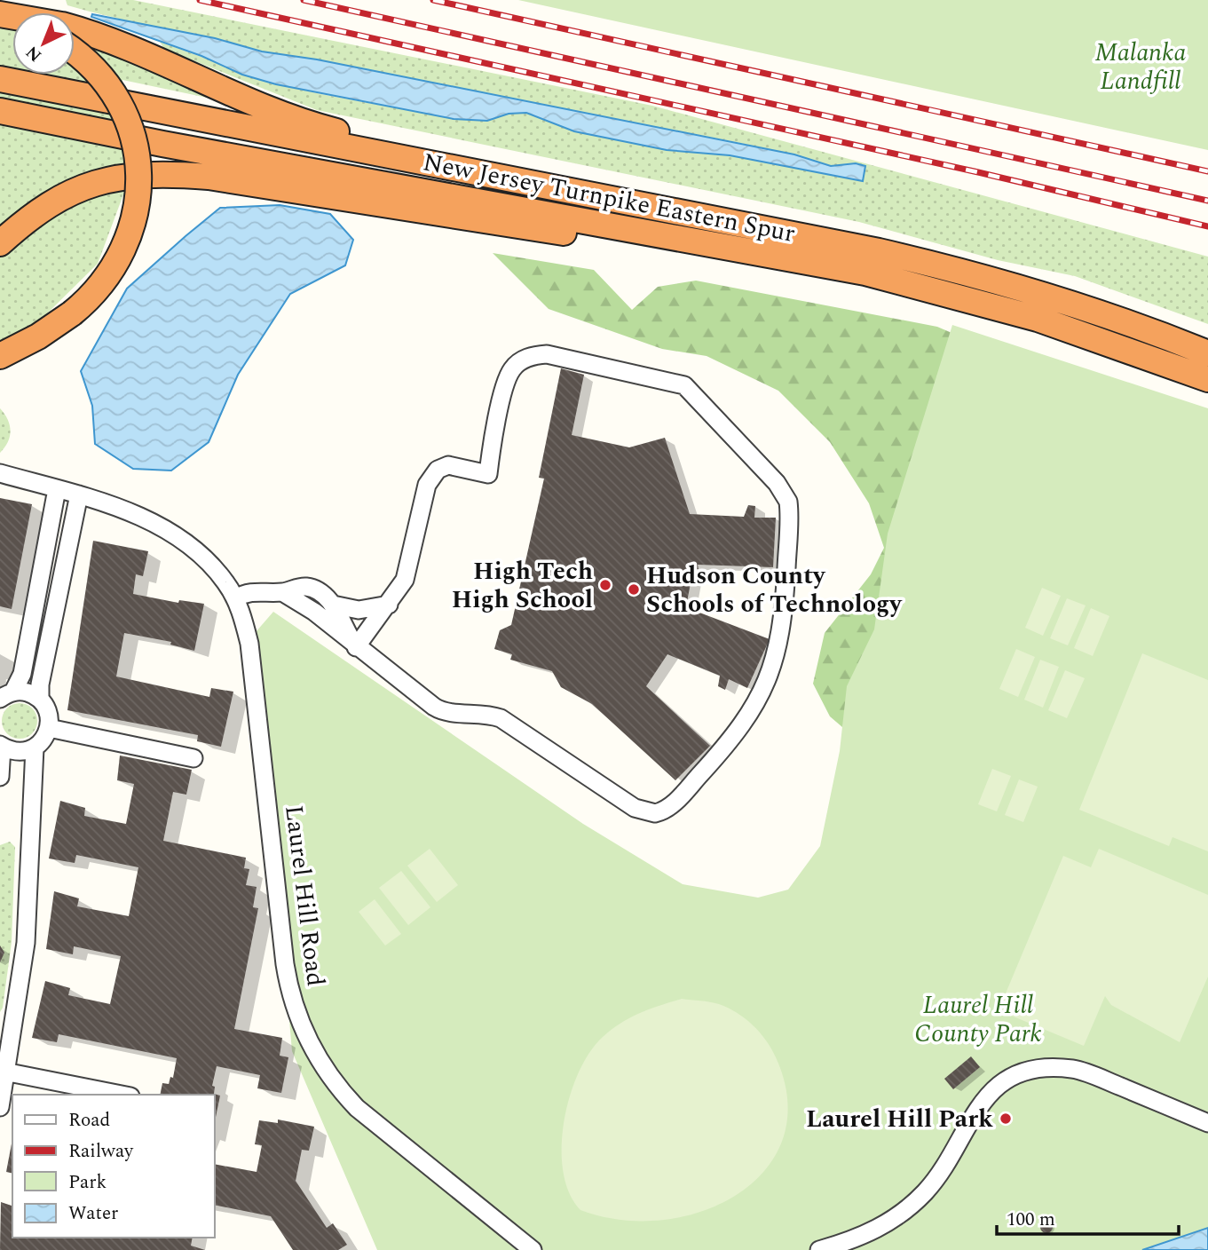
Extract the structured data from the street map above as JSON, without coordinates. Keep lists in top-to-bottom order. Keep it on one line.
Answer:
{"streets":{"highway":["New Jersey Turnpike Eastern Spur"],"street":["Laurel Hill Road"]},"parks":["Malanka Landfill","Laurel Hill County Park"],"places":["High Tech High School","Hudson County Schools of Technology","Laurel Hill Park"],"legend":["Road","Railway","Park","Water"],"scale_bar":"100 m","north":"bottom left"}
